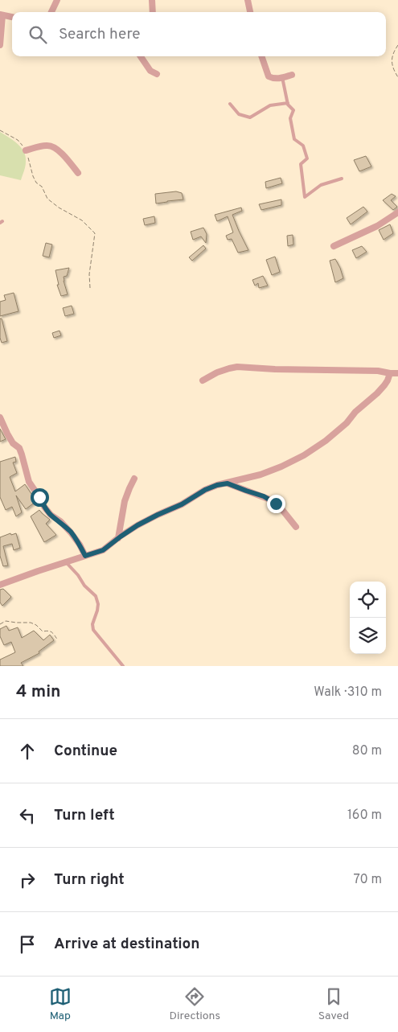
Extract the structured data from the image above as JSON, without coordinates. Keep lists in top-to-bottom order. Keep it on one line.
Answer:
{"page":{"search":"Search here","heading":["4 min","Walk · 310 m"],"list":[["Continue","80 m"],["Turn left","160 m"],["Turn right","70 m"],"Arrive at destination"],"nav":["Map","Directions","Saved"]}}
